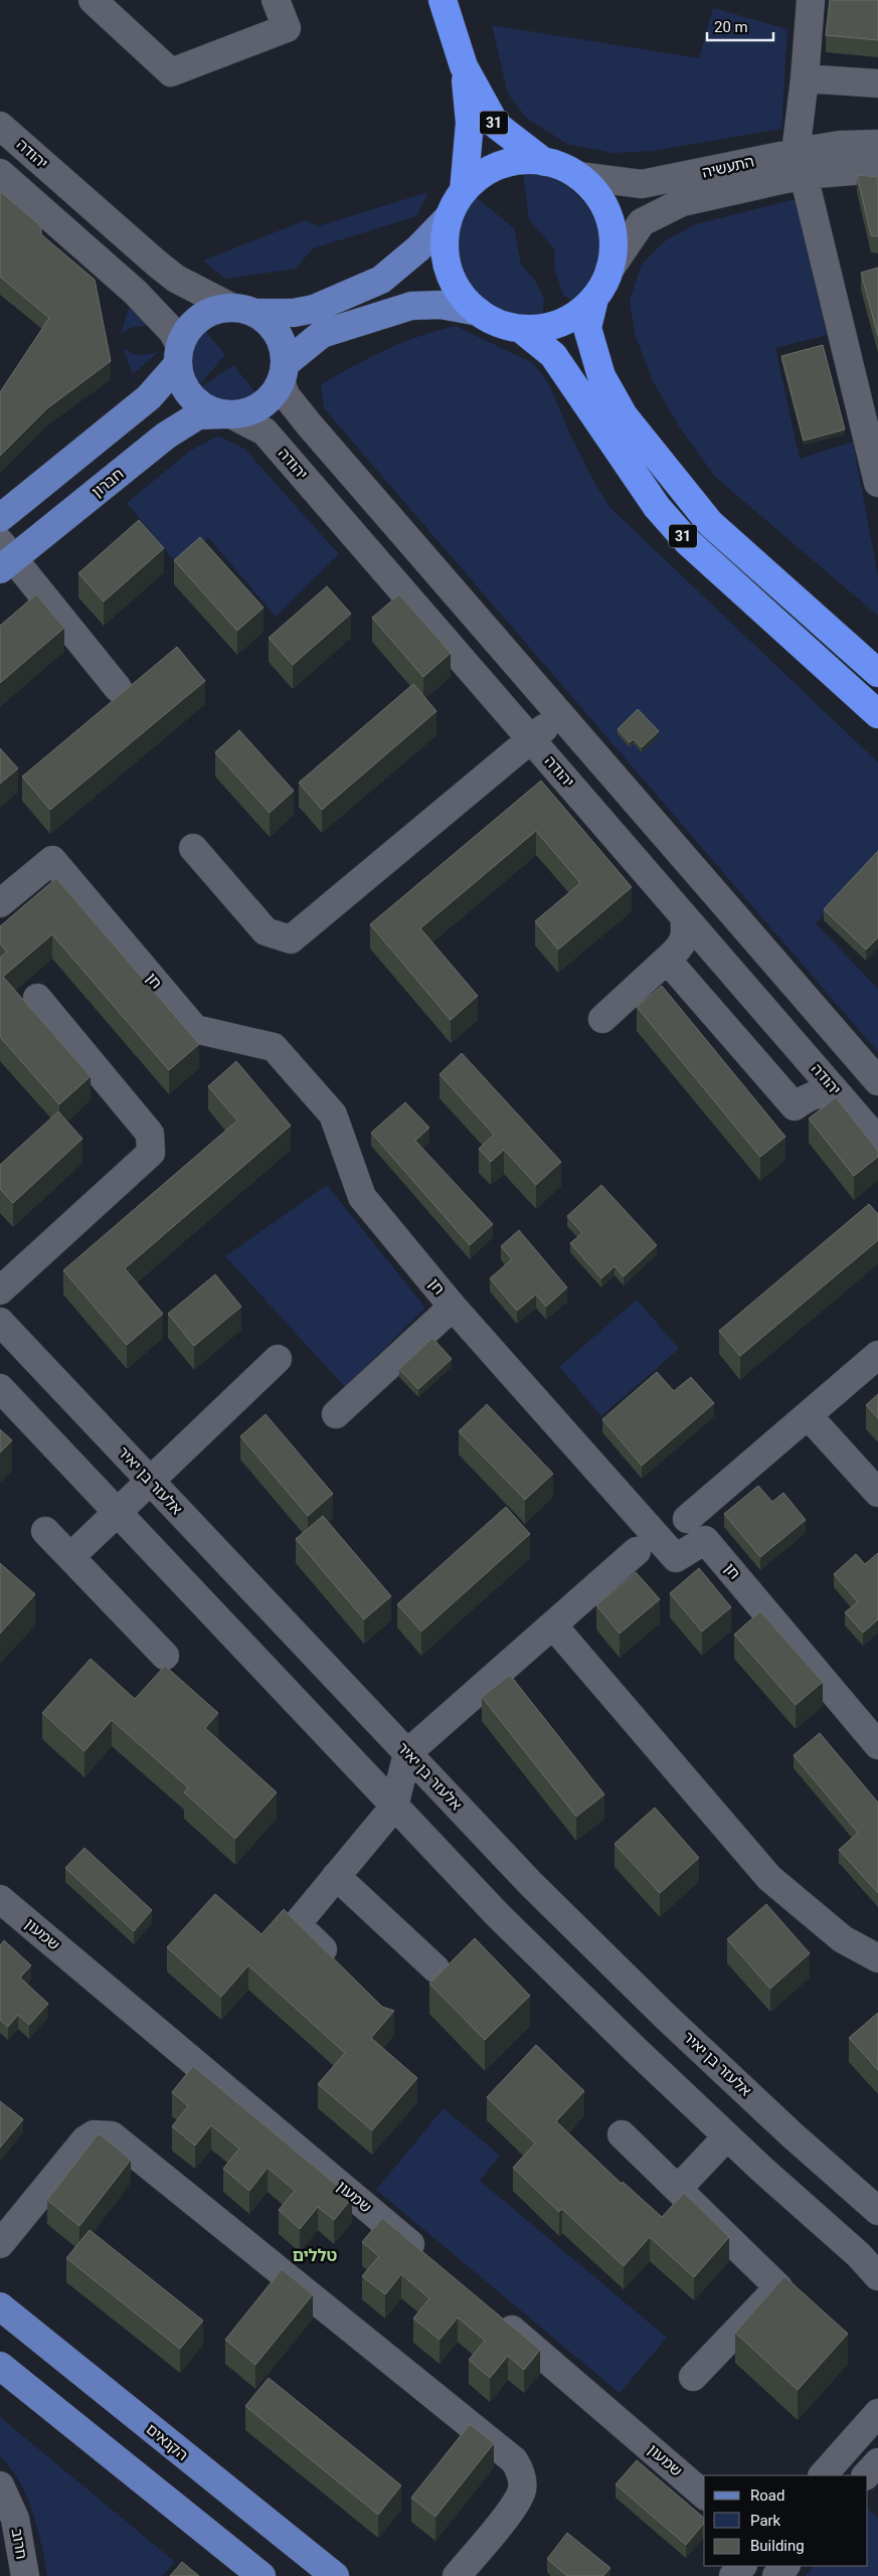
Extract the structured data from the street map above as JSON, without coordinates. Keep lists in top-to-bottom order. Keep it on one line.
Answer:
{"streets":{"highway":["31"],"main road":["חברון","הקנאים"],"street":["יהודה","התעשיה","חן","אלעזר בן יאיר","שמעון","חרוב"]},"crossings":[["31","התעשיה"],["יהודה","חברון"]],"districts":["טללים"],"legend":["Road","Park","Building"],"scale_bar":"20 m"}
